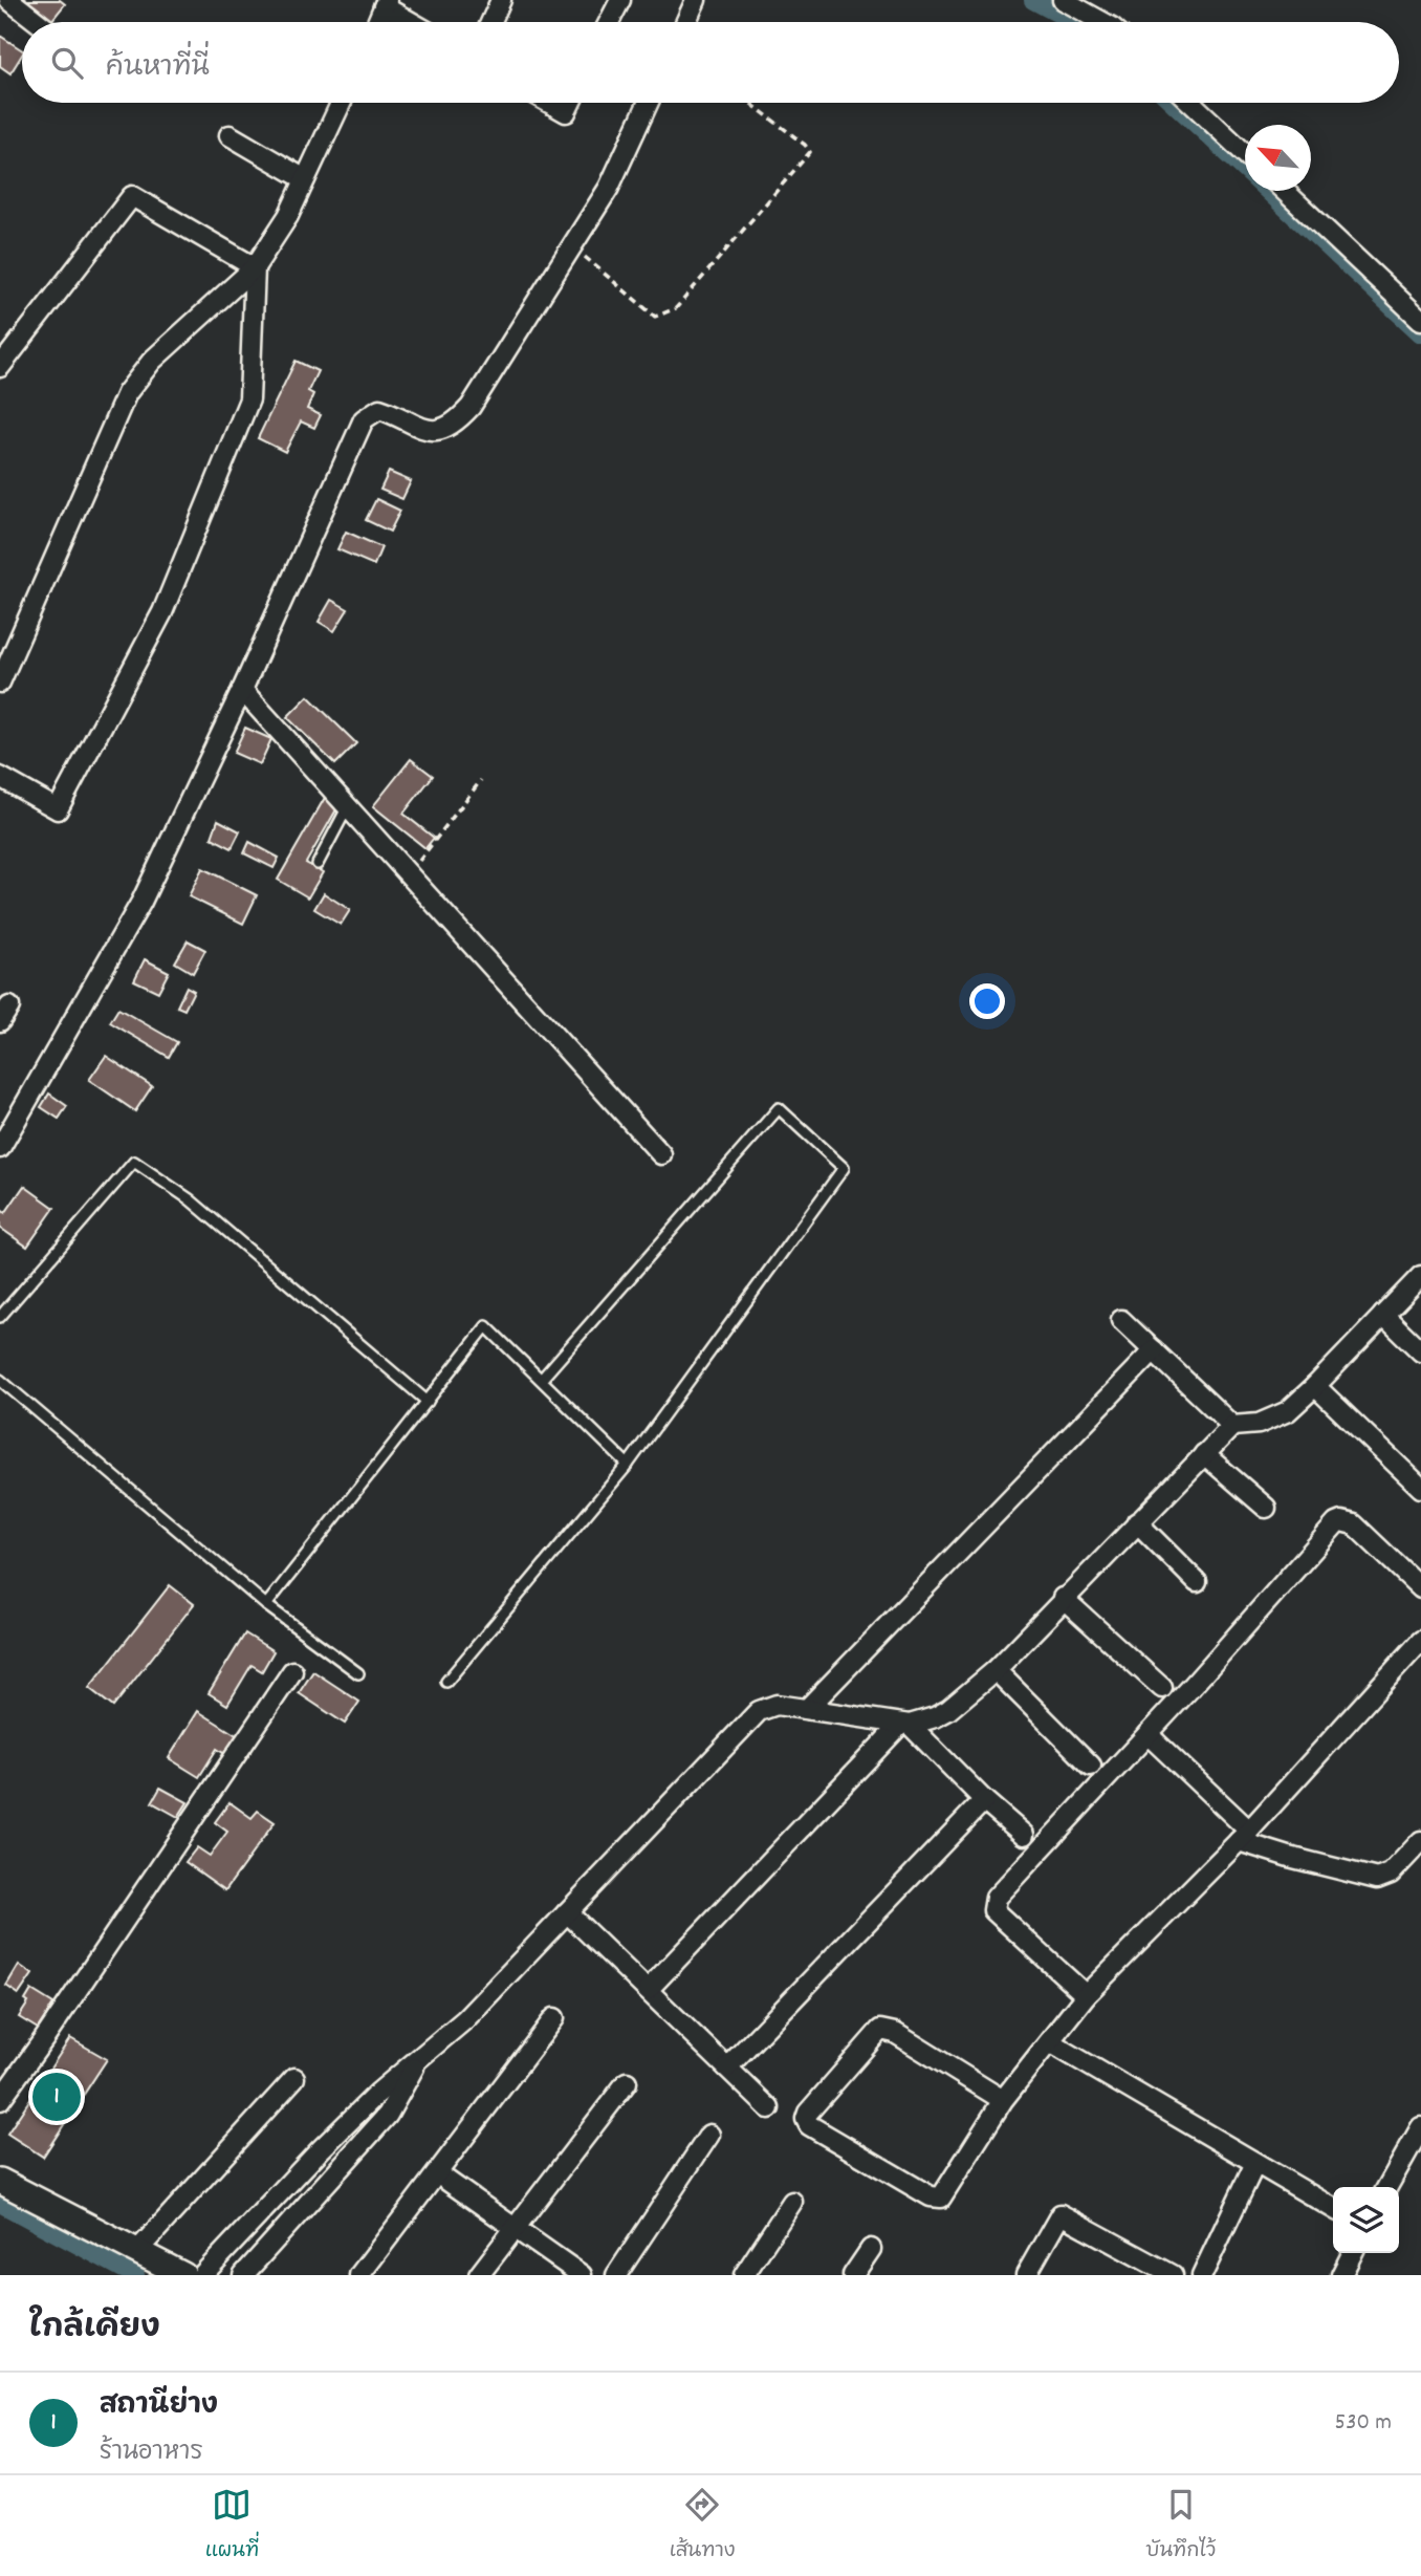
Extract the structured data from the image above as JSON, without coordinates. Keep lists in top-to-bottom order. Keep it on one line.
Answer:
{"north":"top left","page":{"search":"ค้นหาที่นี่","pins":"1","heading":"ใกล้เคียง","list":[{"mark":"1","name":"สถานีย่าง","note":"ร้านอาหาร","value":"530 m"}],"nav":["แผนที่","เส้นทาง","บันทึกไว้"]}}
